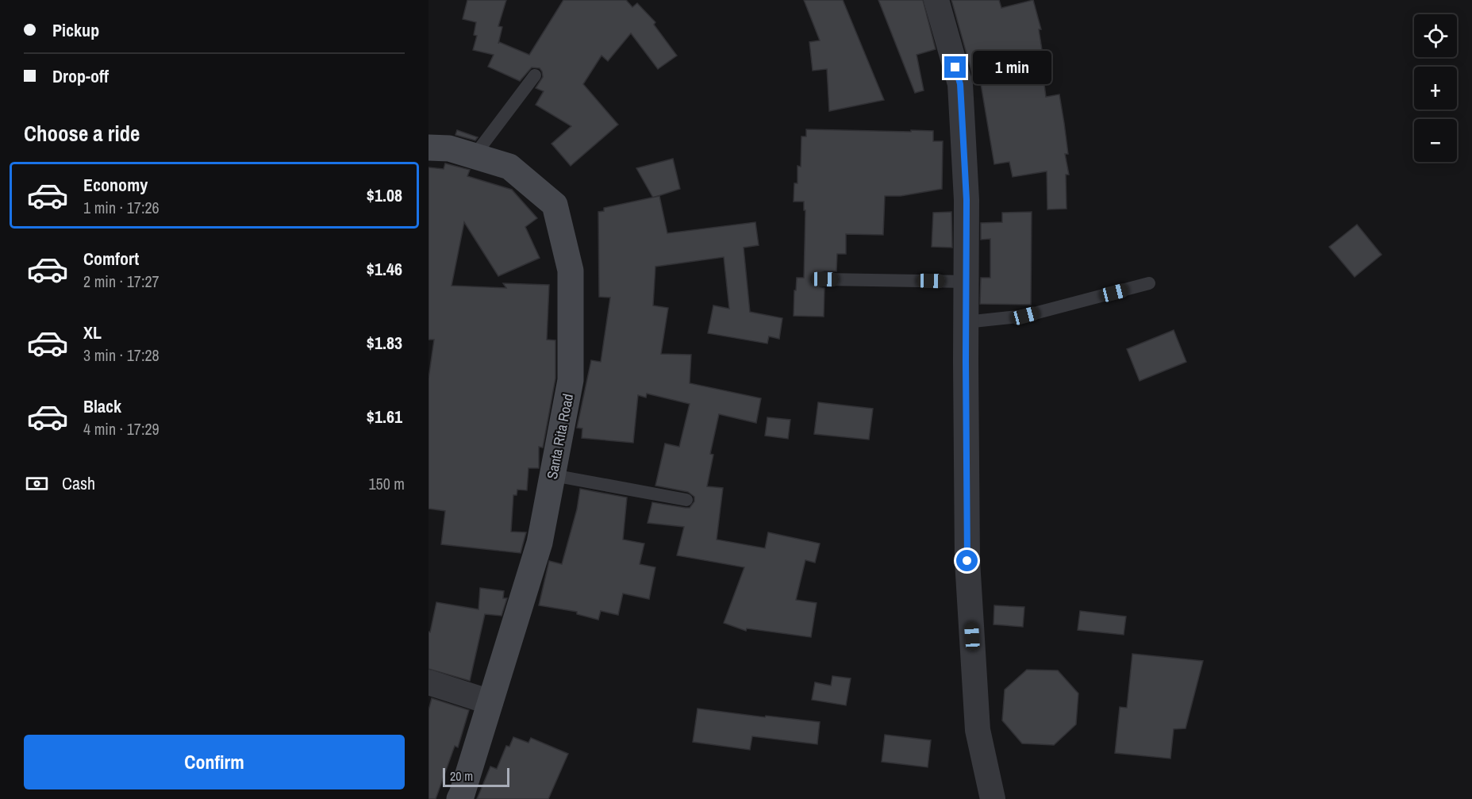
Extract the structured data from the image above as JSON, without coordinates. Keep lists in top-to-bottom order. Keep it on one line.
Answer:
{"streets":{"street":["Santa Rita Road"]},"scale_bar":"20 m","page":{"banner":["Pickup","Drop-off"],"map_buttons":["+","−"],"bubble":"1 min","heading":"Choose a ride","list":[{"name":"Economy","note":"1 min · 17:26","value":"$1.08"},{"name":"Comfort","note":"2 min · 17:27","value":"$1.46"},{"name":"XL","note":"3 min · 17:28","value":"$1.83"},{"name":"Black","note":"4 min · 17:29","value":"$1.61"}],"pay":["Cash","150 m"],"buttons":"Confirm","scale":"20 m"}}
